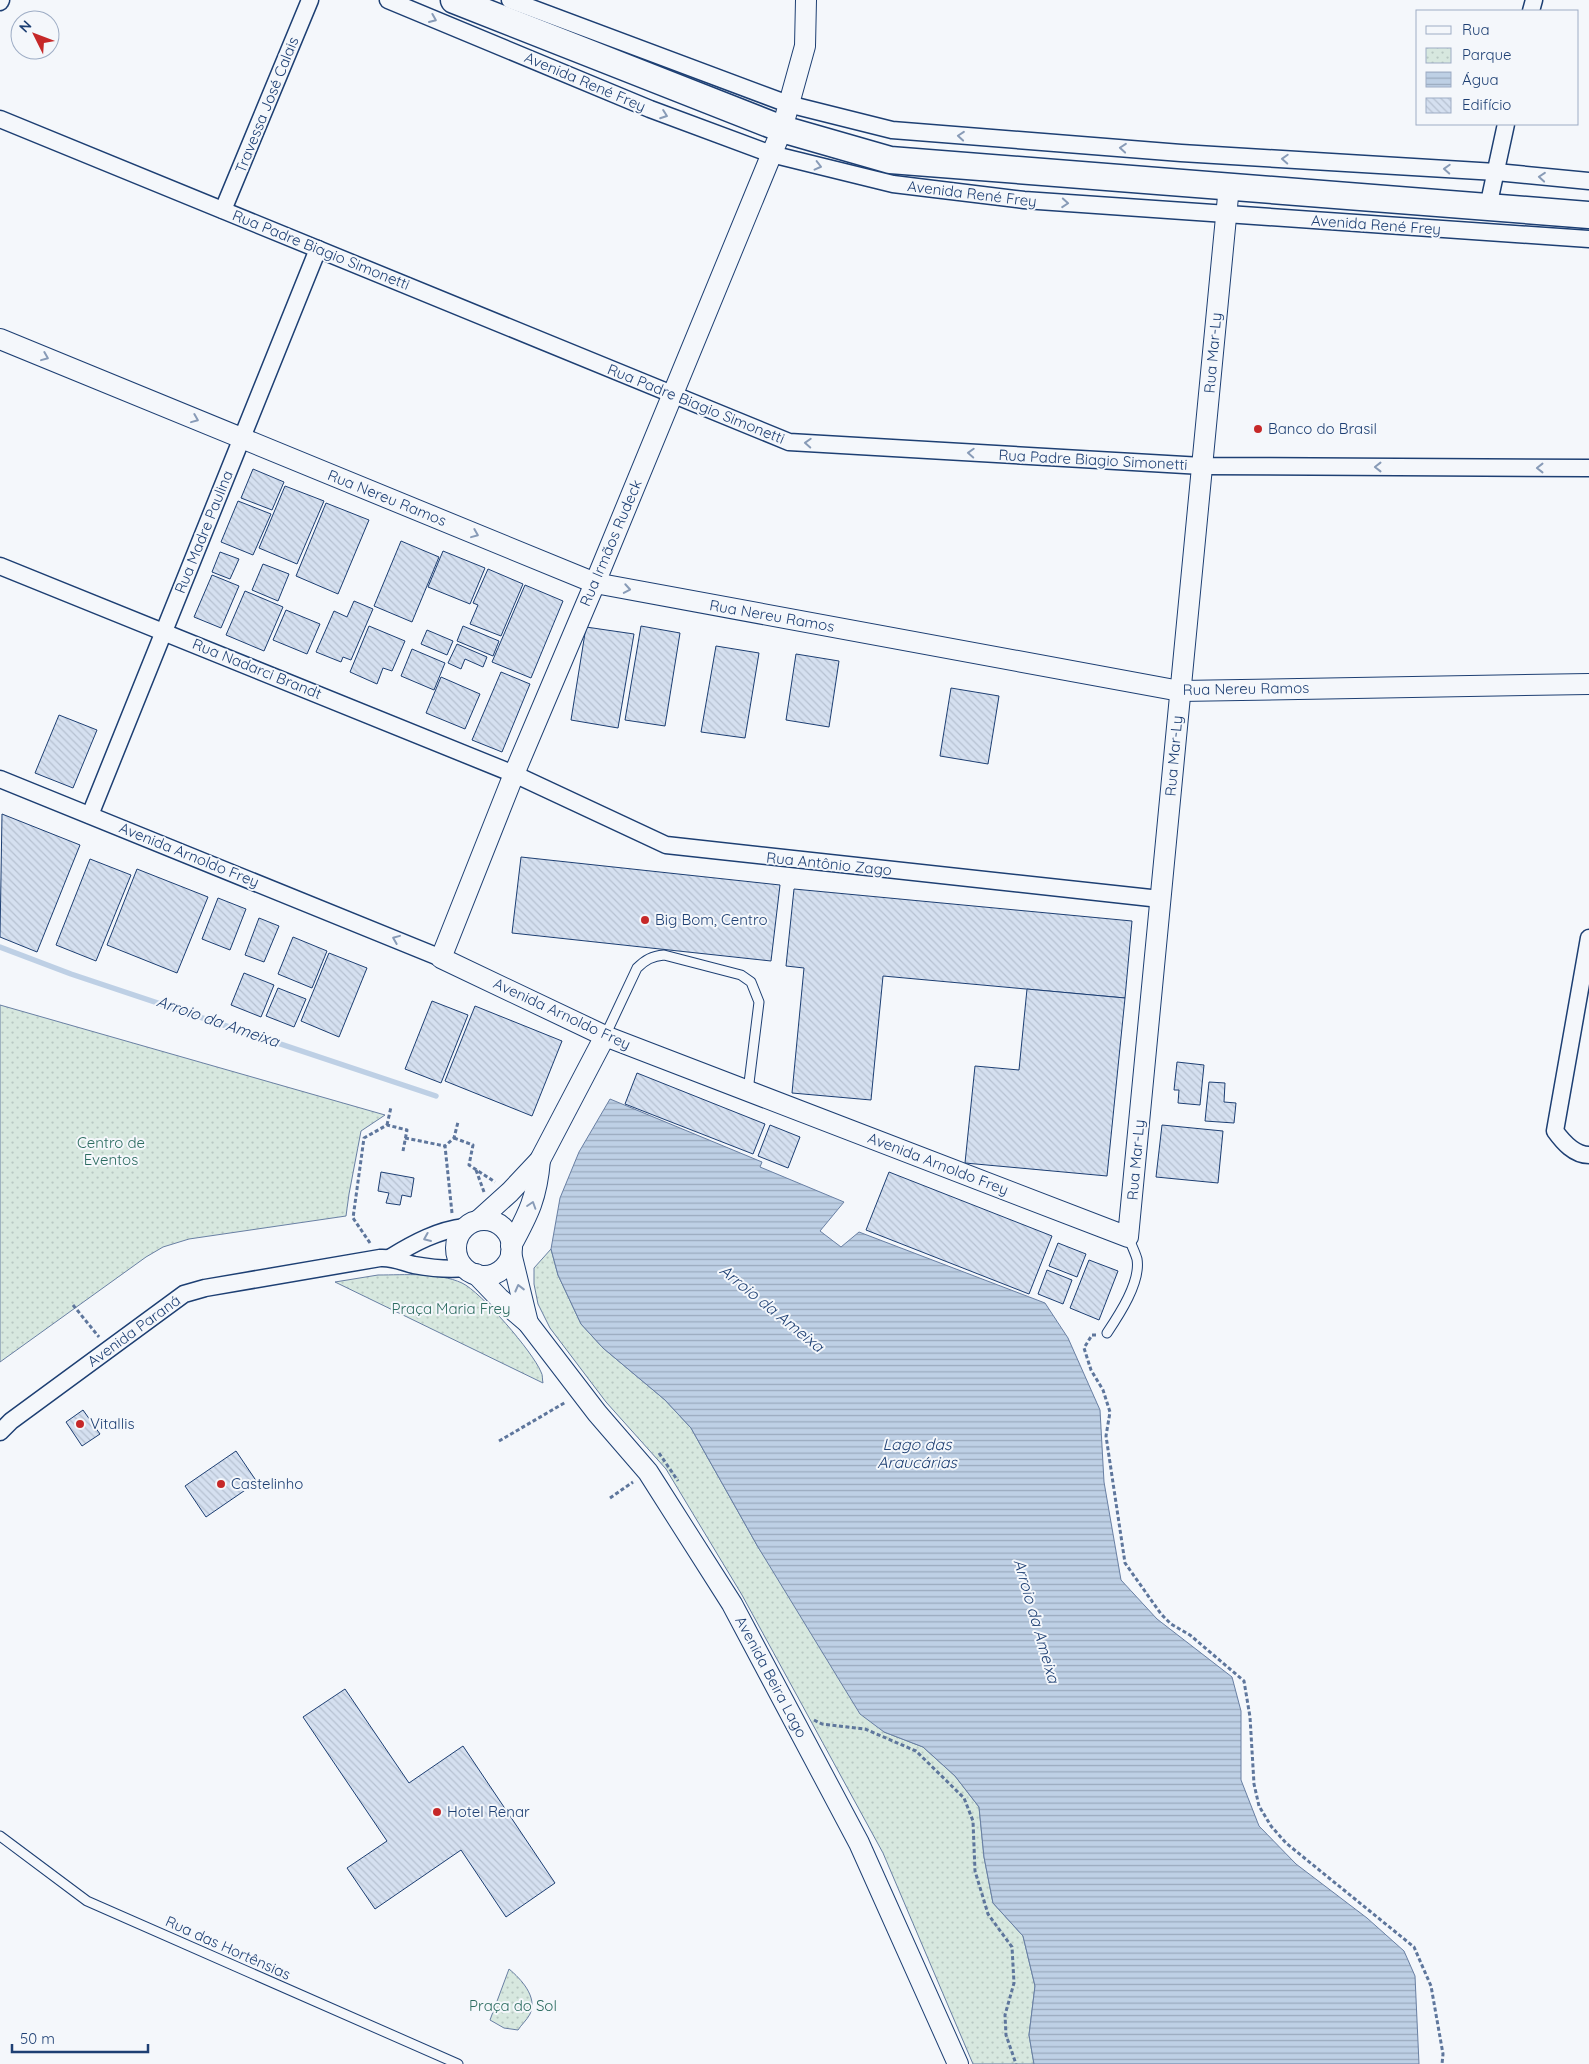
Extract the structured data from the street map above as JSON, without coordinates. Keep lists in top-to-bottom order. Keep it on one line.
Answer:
{"streets":{"main road":["Avenida René Frey"],"street":["Travessa José Calais","Rua Padre Biagio Simonetti","Rua Mar-Ly","Rua Nereu Ramos","Rua Madre Paulina","Rua Irmãos Rudeck","Rua Nadarci Brandt","Avenida Arnoldo Frey","Rua Antônio Zago","Avenida Paraná","Avenida Beira Lago"],"lane":["Rua das Hortênsias"]},"crossings":[["Avenida René Frey","Rua Mar-Ly"],["Avenida René Frey","Rua Irmãos Rudeck"],["Travessa José Calais","Rua Padre Biagio Simonetti"],["Rua Padre Biagio Simonetti","Rua Mar-Ly"],["Rua Padre Biagio Simonetti","Rua Madre Paulina"],["Rua Padre Biagio Simonetti","Rua Irmãos Rudeck"],["Rua Mar-Ly","Rua Nereu Ramos"],["Rua Mar-Ly","Avenida Arnoldo Frey"],["Rua Mar-Ly","Rua Antônio Zago"],["Rua Nereu Ramos","Rua Madre Paulina"],["Rua Nereu Ramos","Rua Irmãos Rudeck"],["Rua Madre Paulina","Rua Nadarci Brandt"],["Rua Madre Paulina","Avenida Arnoldo Frey"],["Rua Irmãos Rudeck","Rua Nadarci Brandt"],["Rua Irmãos Rudeck","Avenida Arnoldo Frey"],["Rua Irmãos Rudeck","Rua Antônio Zago"],["Rua Nadarci Brandt","Rua Antônio Zago"],["Avenida Arnoldo Frey","Avenida Paraná"],["Avenida Paraná","Avenida Beira Lago"]],"one_way":["Rua Padre Biagio Simonetti","Rua Nereu Ramos"],"water":["Arroio da Ameixa","Lago das Araucárias"],"parks":["Centro de Eventos","Praça Maria Frey","Praça do Sol"],"places":["Banco do Brasil","Big Bom, Centro","Vitallis","Castelinho","Hotel Renar"],"legend":["Rua","Parque","Água","Edifício"],"scale_bar":"50 m","north":"top left"}
